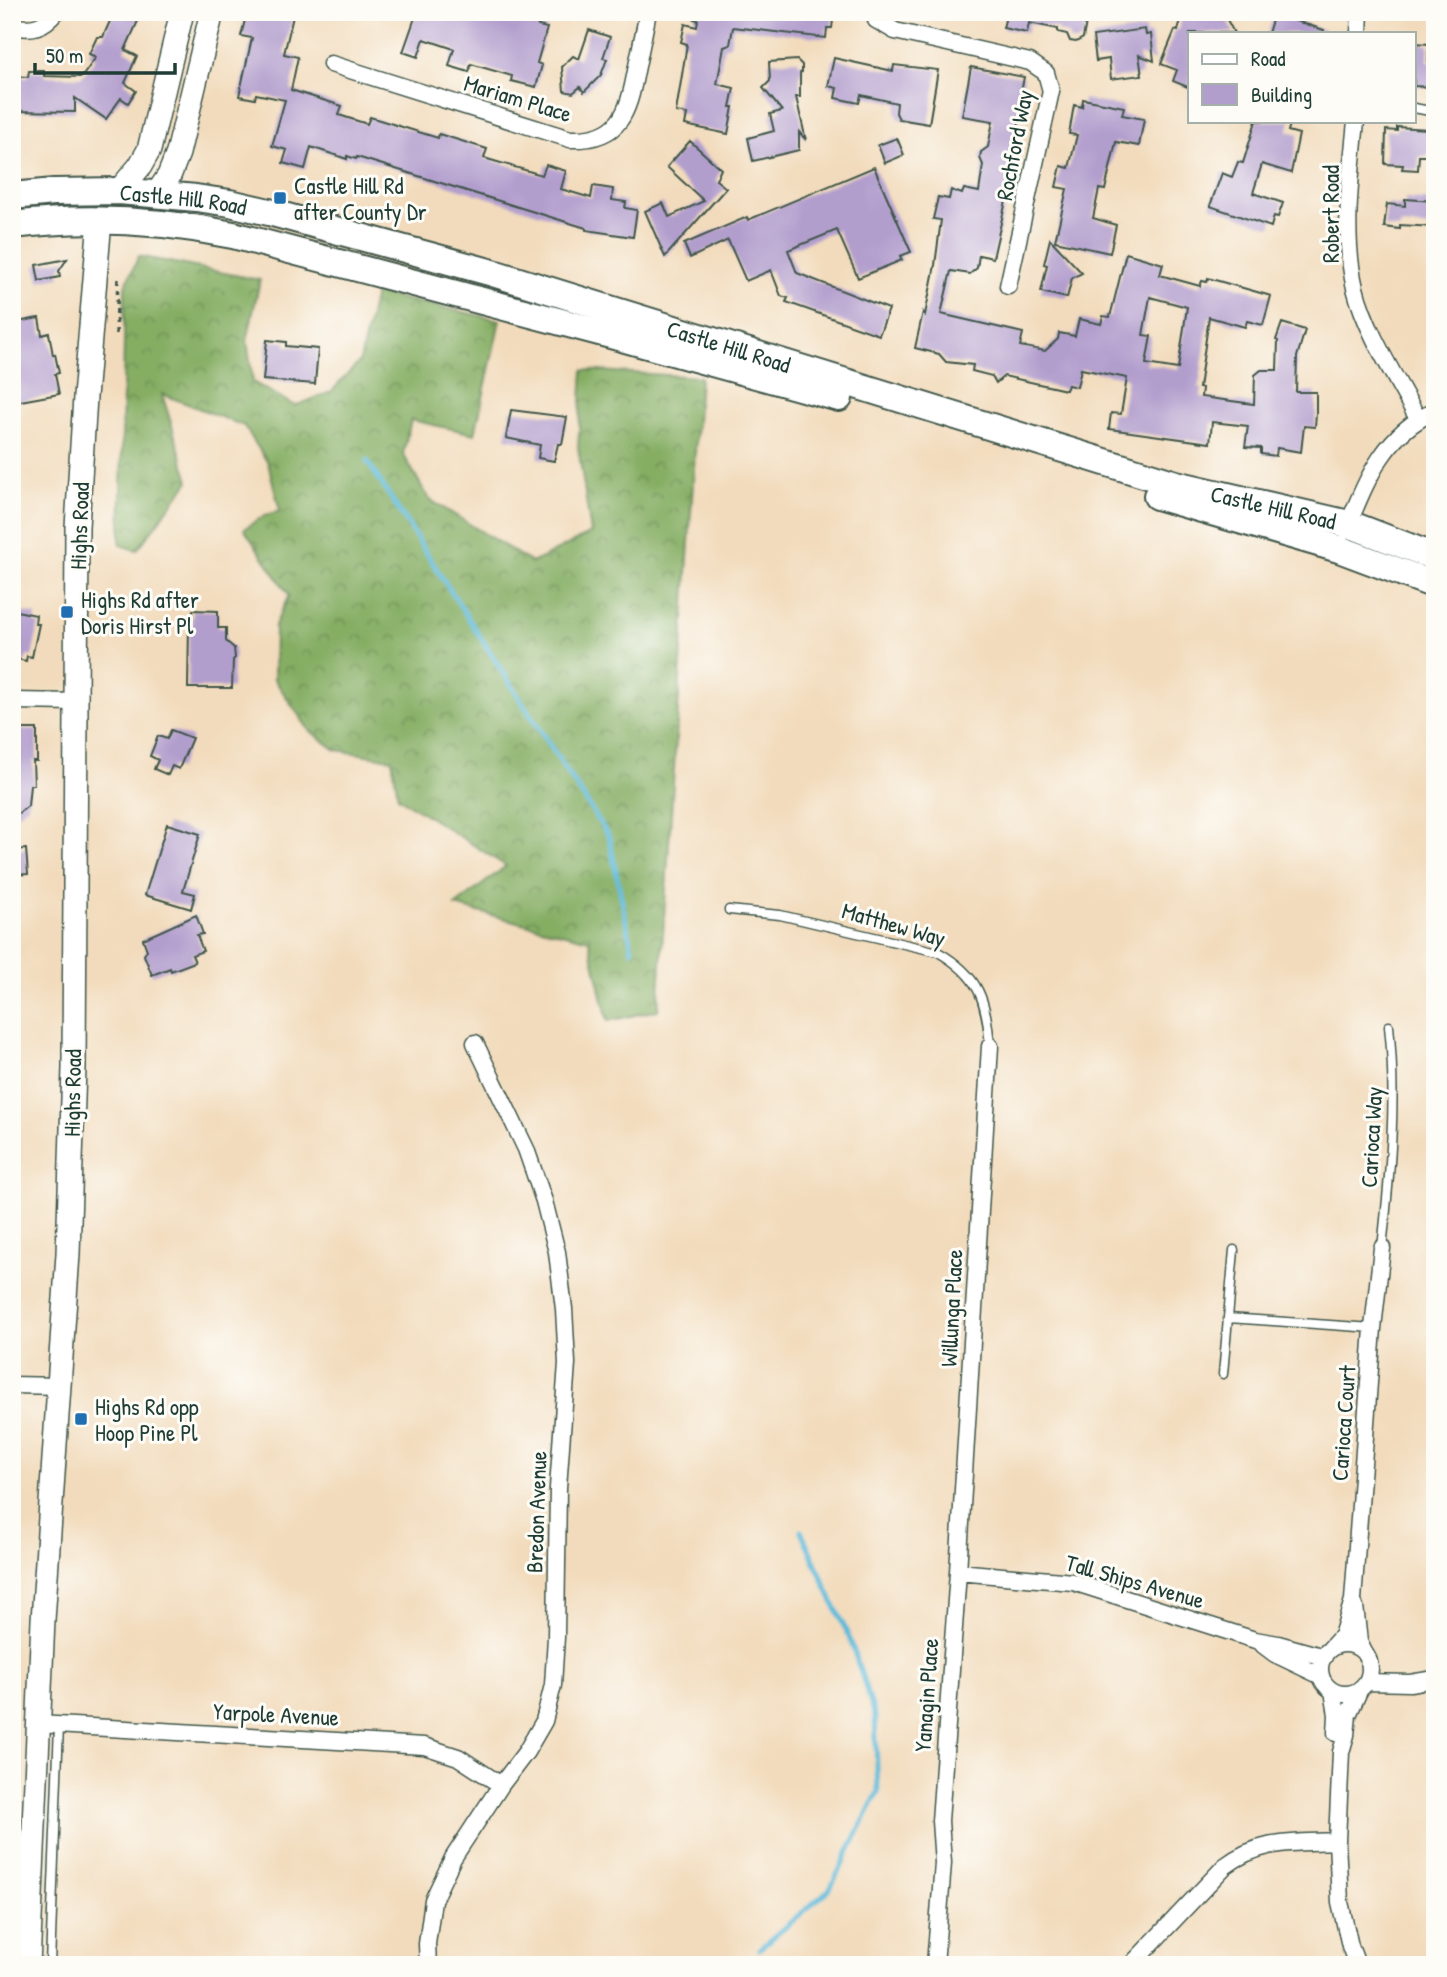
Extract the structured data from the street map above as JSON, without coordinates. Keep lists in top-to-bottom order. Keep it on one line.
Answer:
{"streets":{"main road":["Castle Hill Road"],"street":["Mariam Place","Rochford Way","Robert Road","Highs Road","Willunga Place","Carioca Court","Bredon Avenue","Tall Ships Avenue","Yanagin Place","Yarpole Avenue"],"lane":["Matthew Way","Carioca Way"]},"crossings":[["Castle Hill Road","Highs Road"],["Highs Road","Yarpole Avenue"],["Matthew Way","Willunga Place"],["Carioca Way","Carioca Court"],["Willunga Place","Tall Ships Avenue"],["Willunga Place","Yanagin Place"],["Carioca Court","Tall Ships Avenue"],["Bredon Avenue","Yarpole Avenue"],["Tall Ships Avenue","Yanagin Place"]],"places":{"transit":["Castle Hill Rd after County Dr","Highs Rd after Doris Hirst Pl","Highs Rd opp Hoop Pine Pl"]},"legend":["Road","Building"],"scale_bar":"50 m"}
